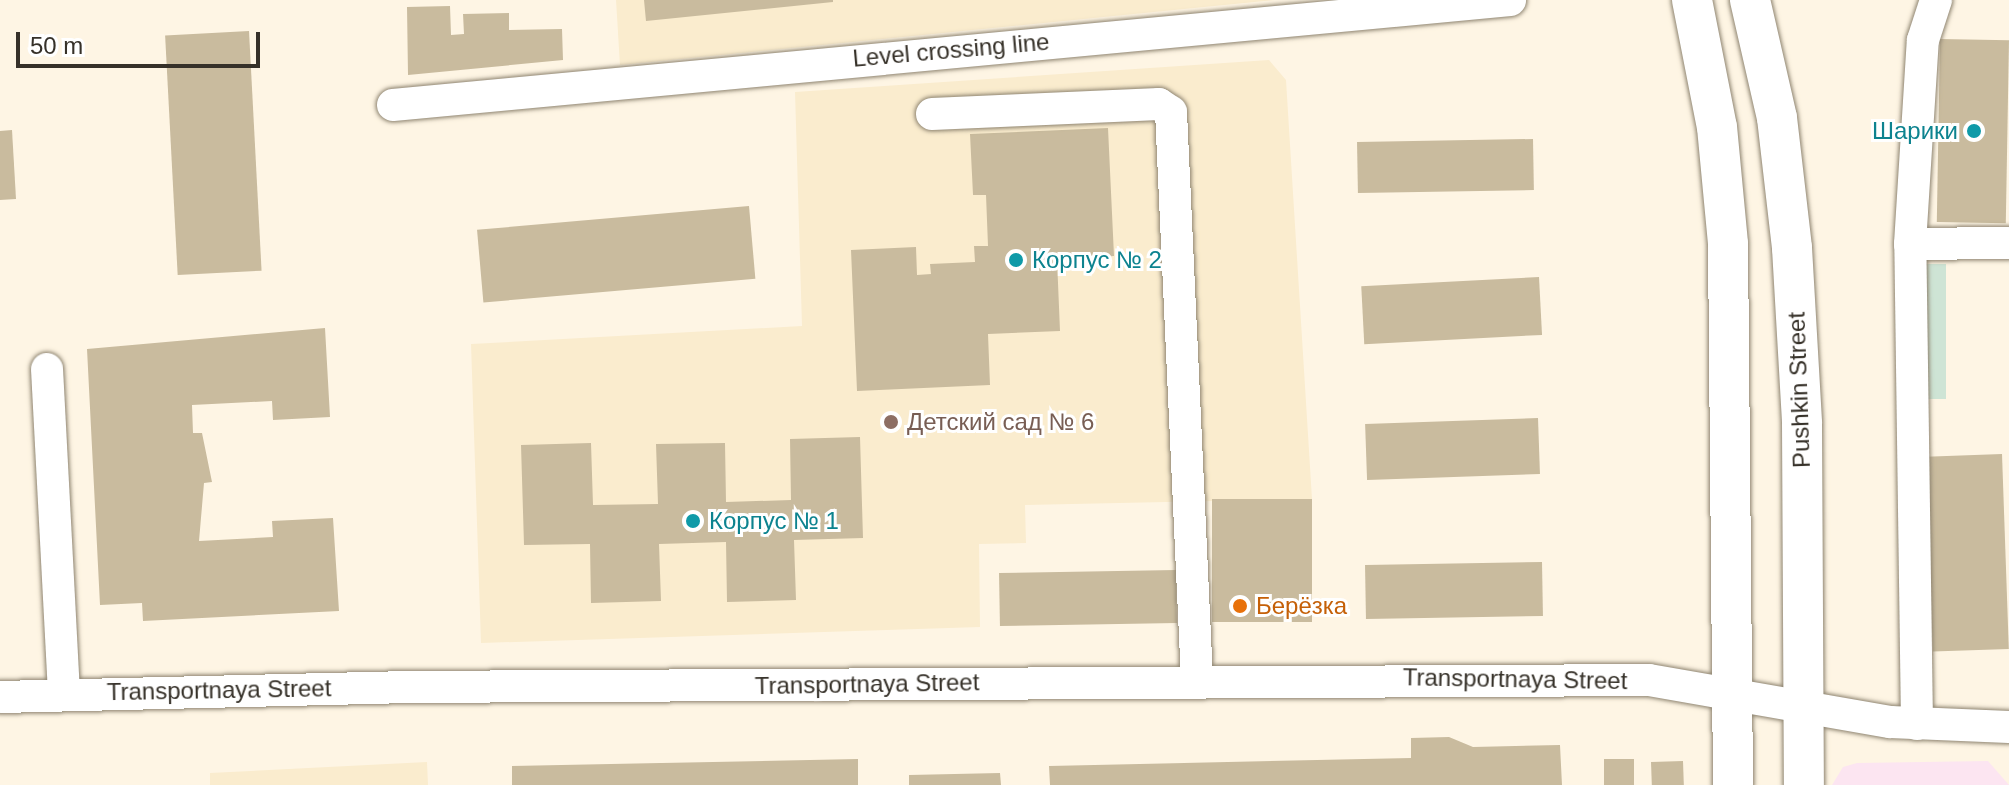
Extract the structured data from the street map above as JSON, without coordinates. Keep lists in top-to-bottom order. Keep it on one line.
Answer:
{"streets":{"main road":["Pushkin Street"],"street":["Level crossing line","Transportnaya Street"]},"crossings":[["Pushkin Street","Transportnaya Street"]],"places":["Шарики","Корпус № 2","Детский сад № 6","Корпус № 1","Берёзка"],"scale_bar":"50 m"}
